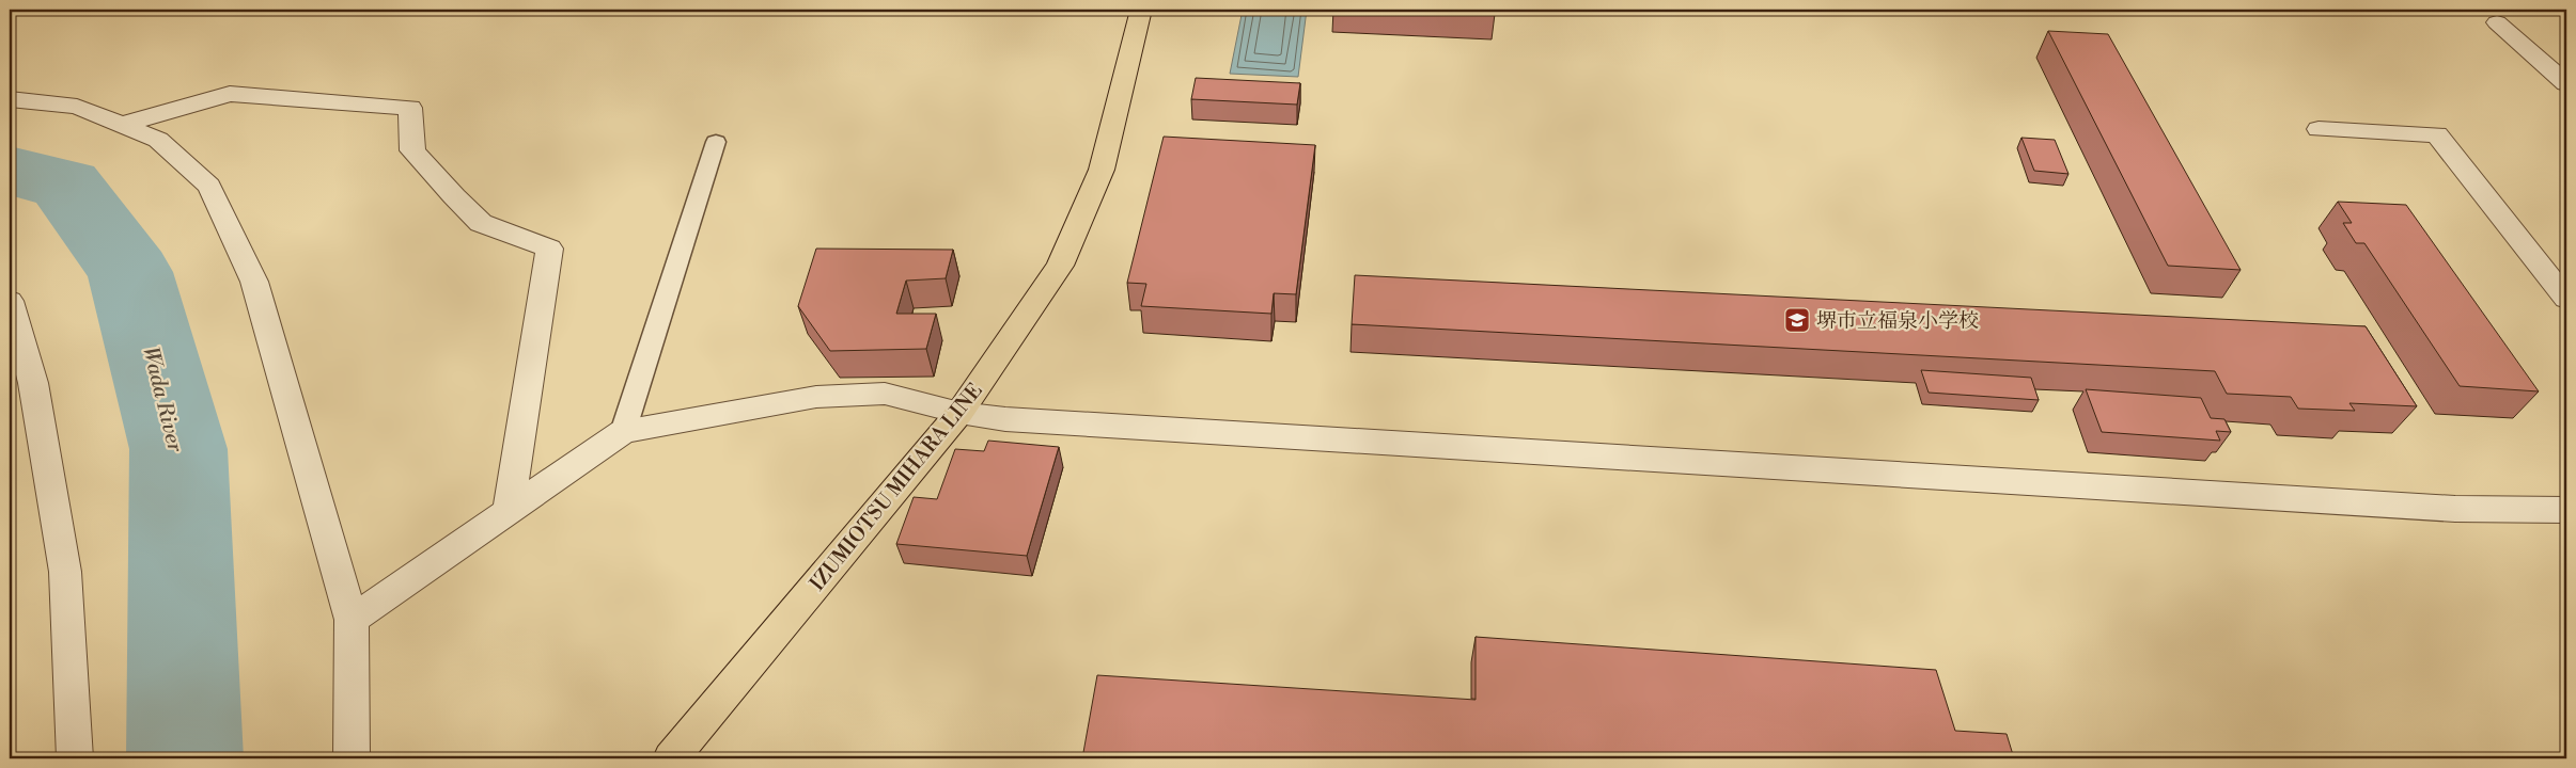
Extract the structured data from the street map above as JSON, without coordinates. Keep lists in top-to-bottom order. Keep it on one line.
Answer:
{"streets":{"main road":["IZUMIOTSU MIHARA LINE"]},"water":["Wada River"],"places":{"school or university":["堺市立福泉小学校"]}}
